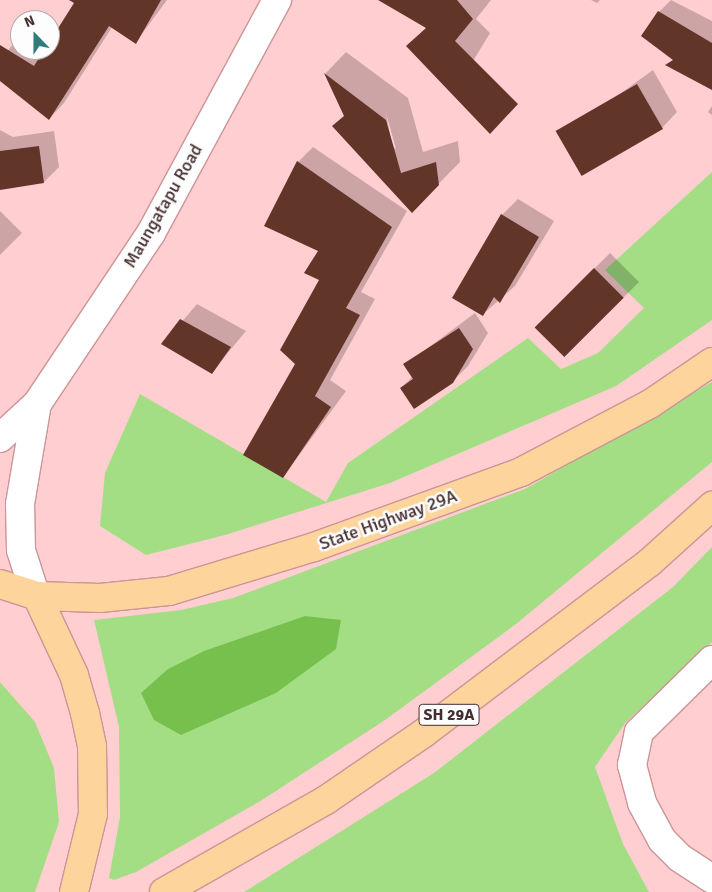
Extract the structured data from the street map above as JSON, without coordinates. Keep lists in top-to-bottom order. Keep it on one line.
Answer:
{"streets":{"highway":["State Highway 29A","SH 29A"],"street":["Maungatapu Road"]},"crossings":[["Maungatapu Road","State Highway 29A"]],"north":"top"}
